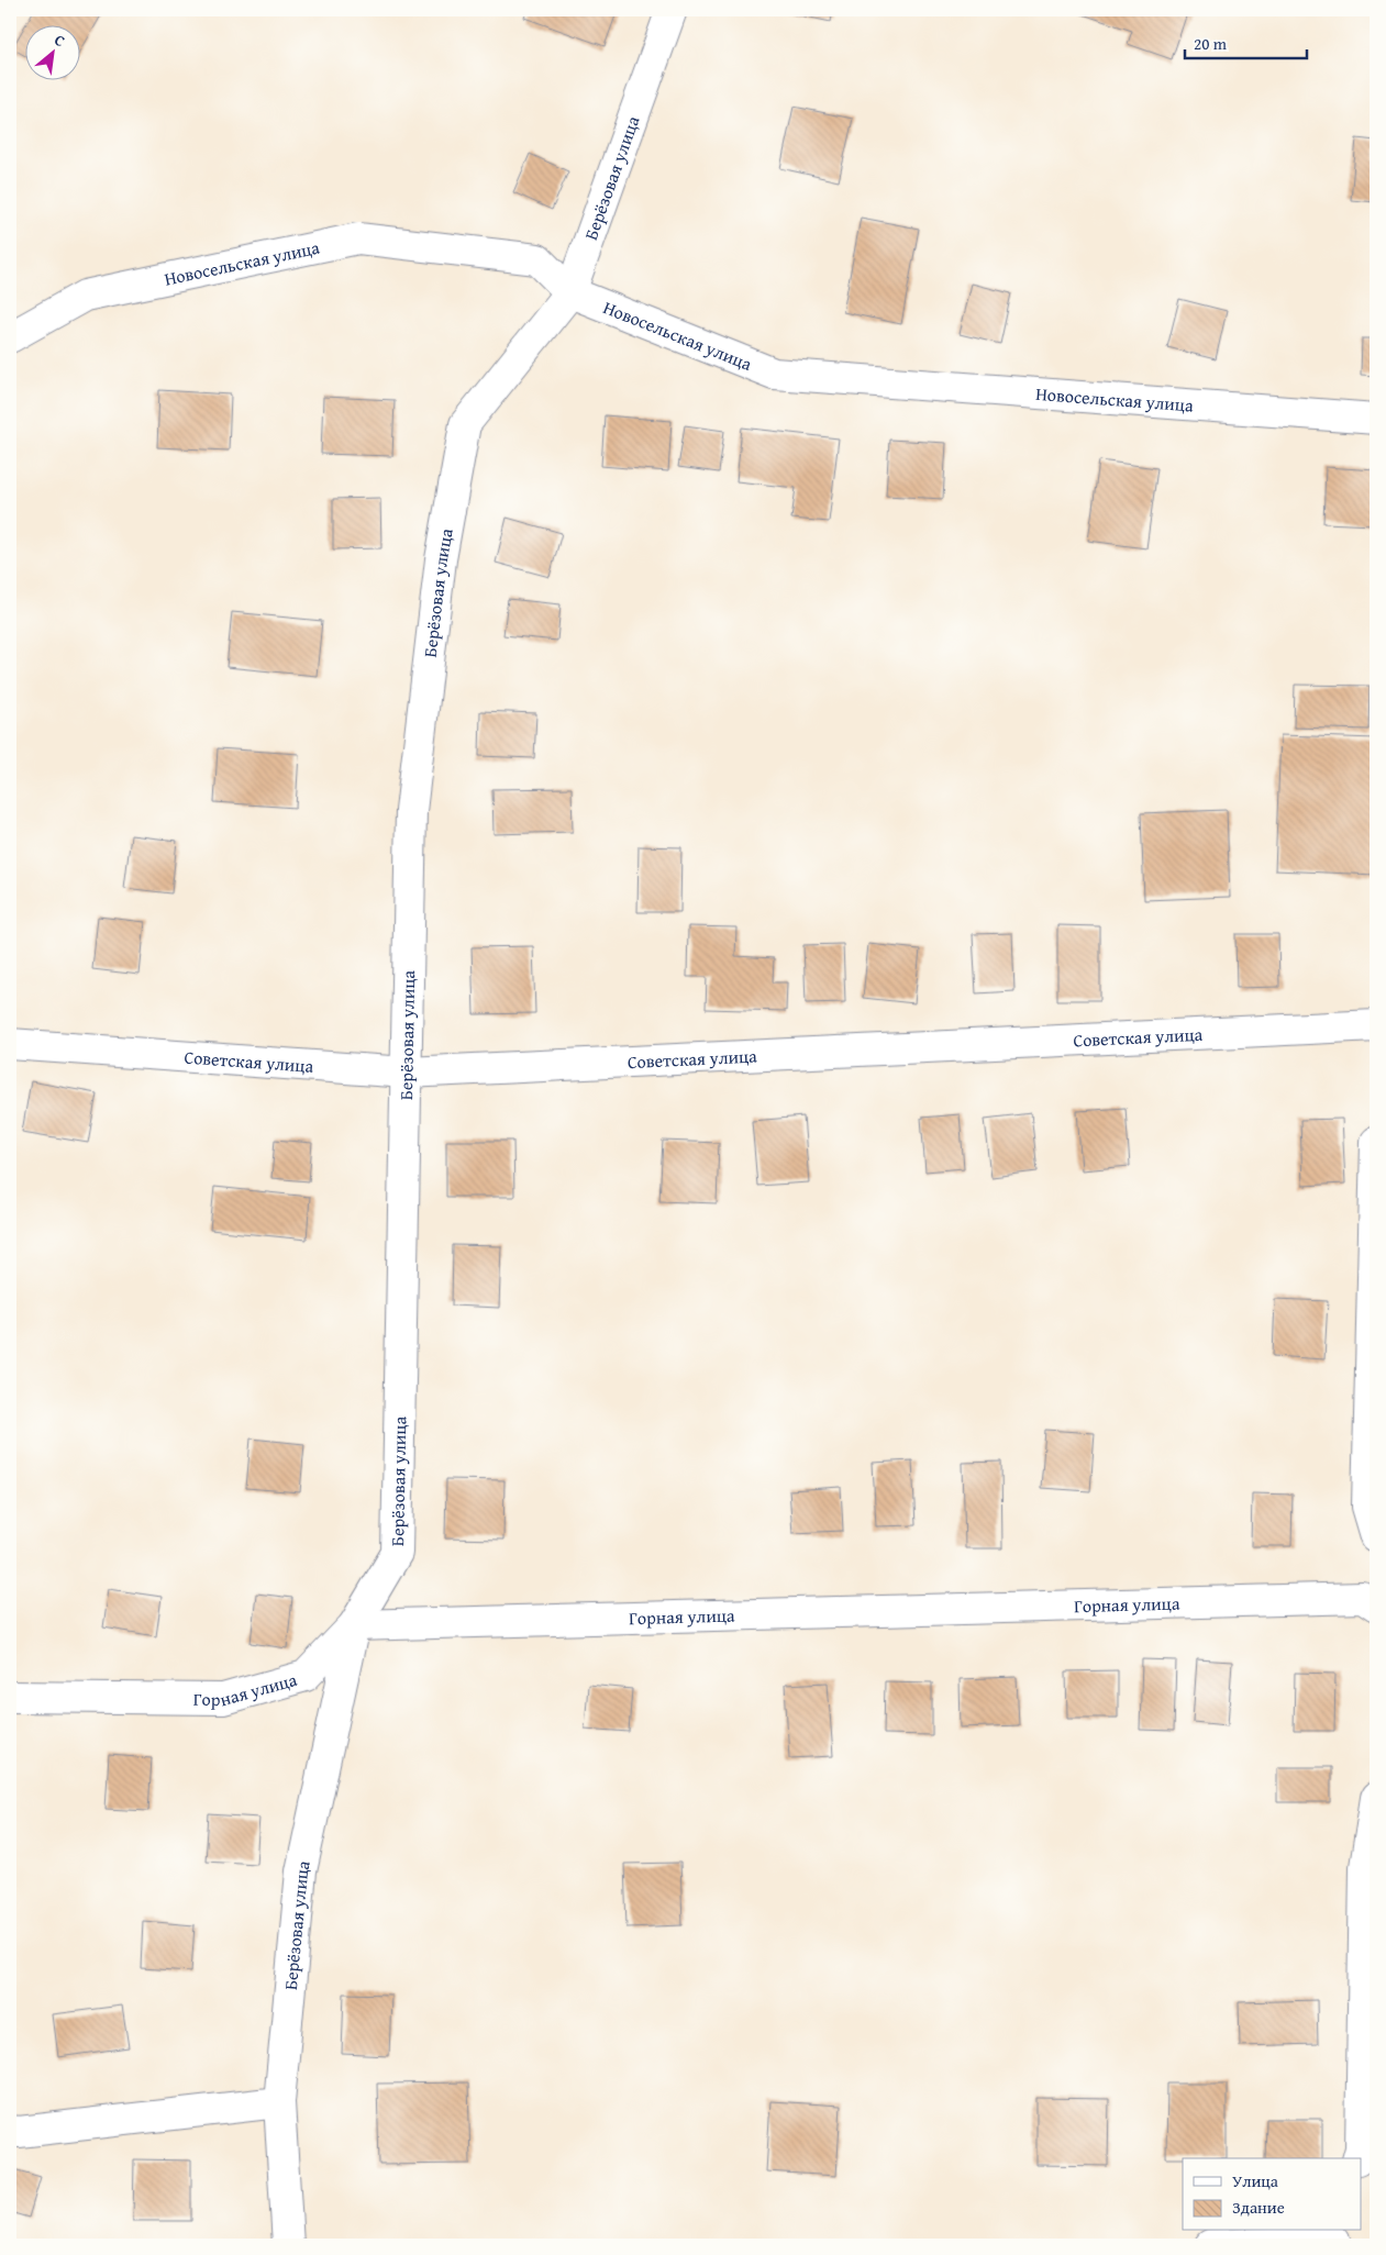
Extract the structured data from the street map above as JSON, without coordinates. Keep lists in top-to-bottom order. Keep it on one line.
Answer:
{"streets":{"street":["Берёзовая улица","Новосельская улица","Советская улица","Горная улица"]},"crossings":[["Берёзовая улица","Новосельская улица"],["Берёзовая улица","Советская улица"],["Берёзовая улица","Горная улица"]],"legend":["Улица","Здание"],"scale_bar":"20 m","north":"top right"}
